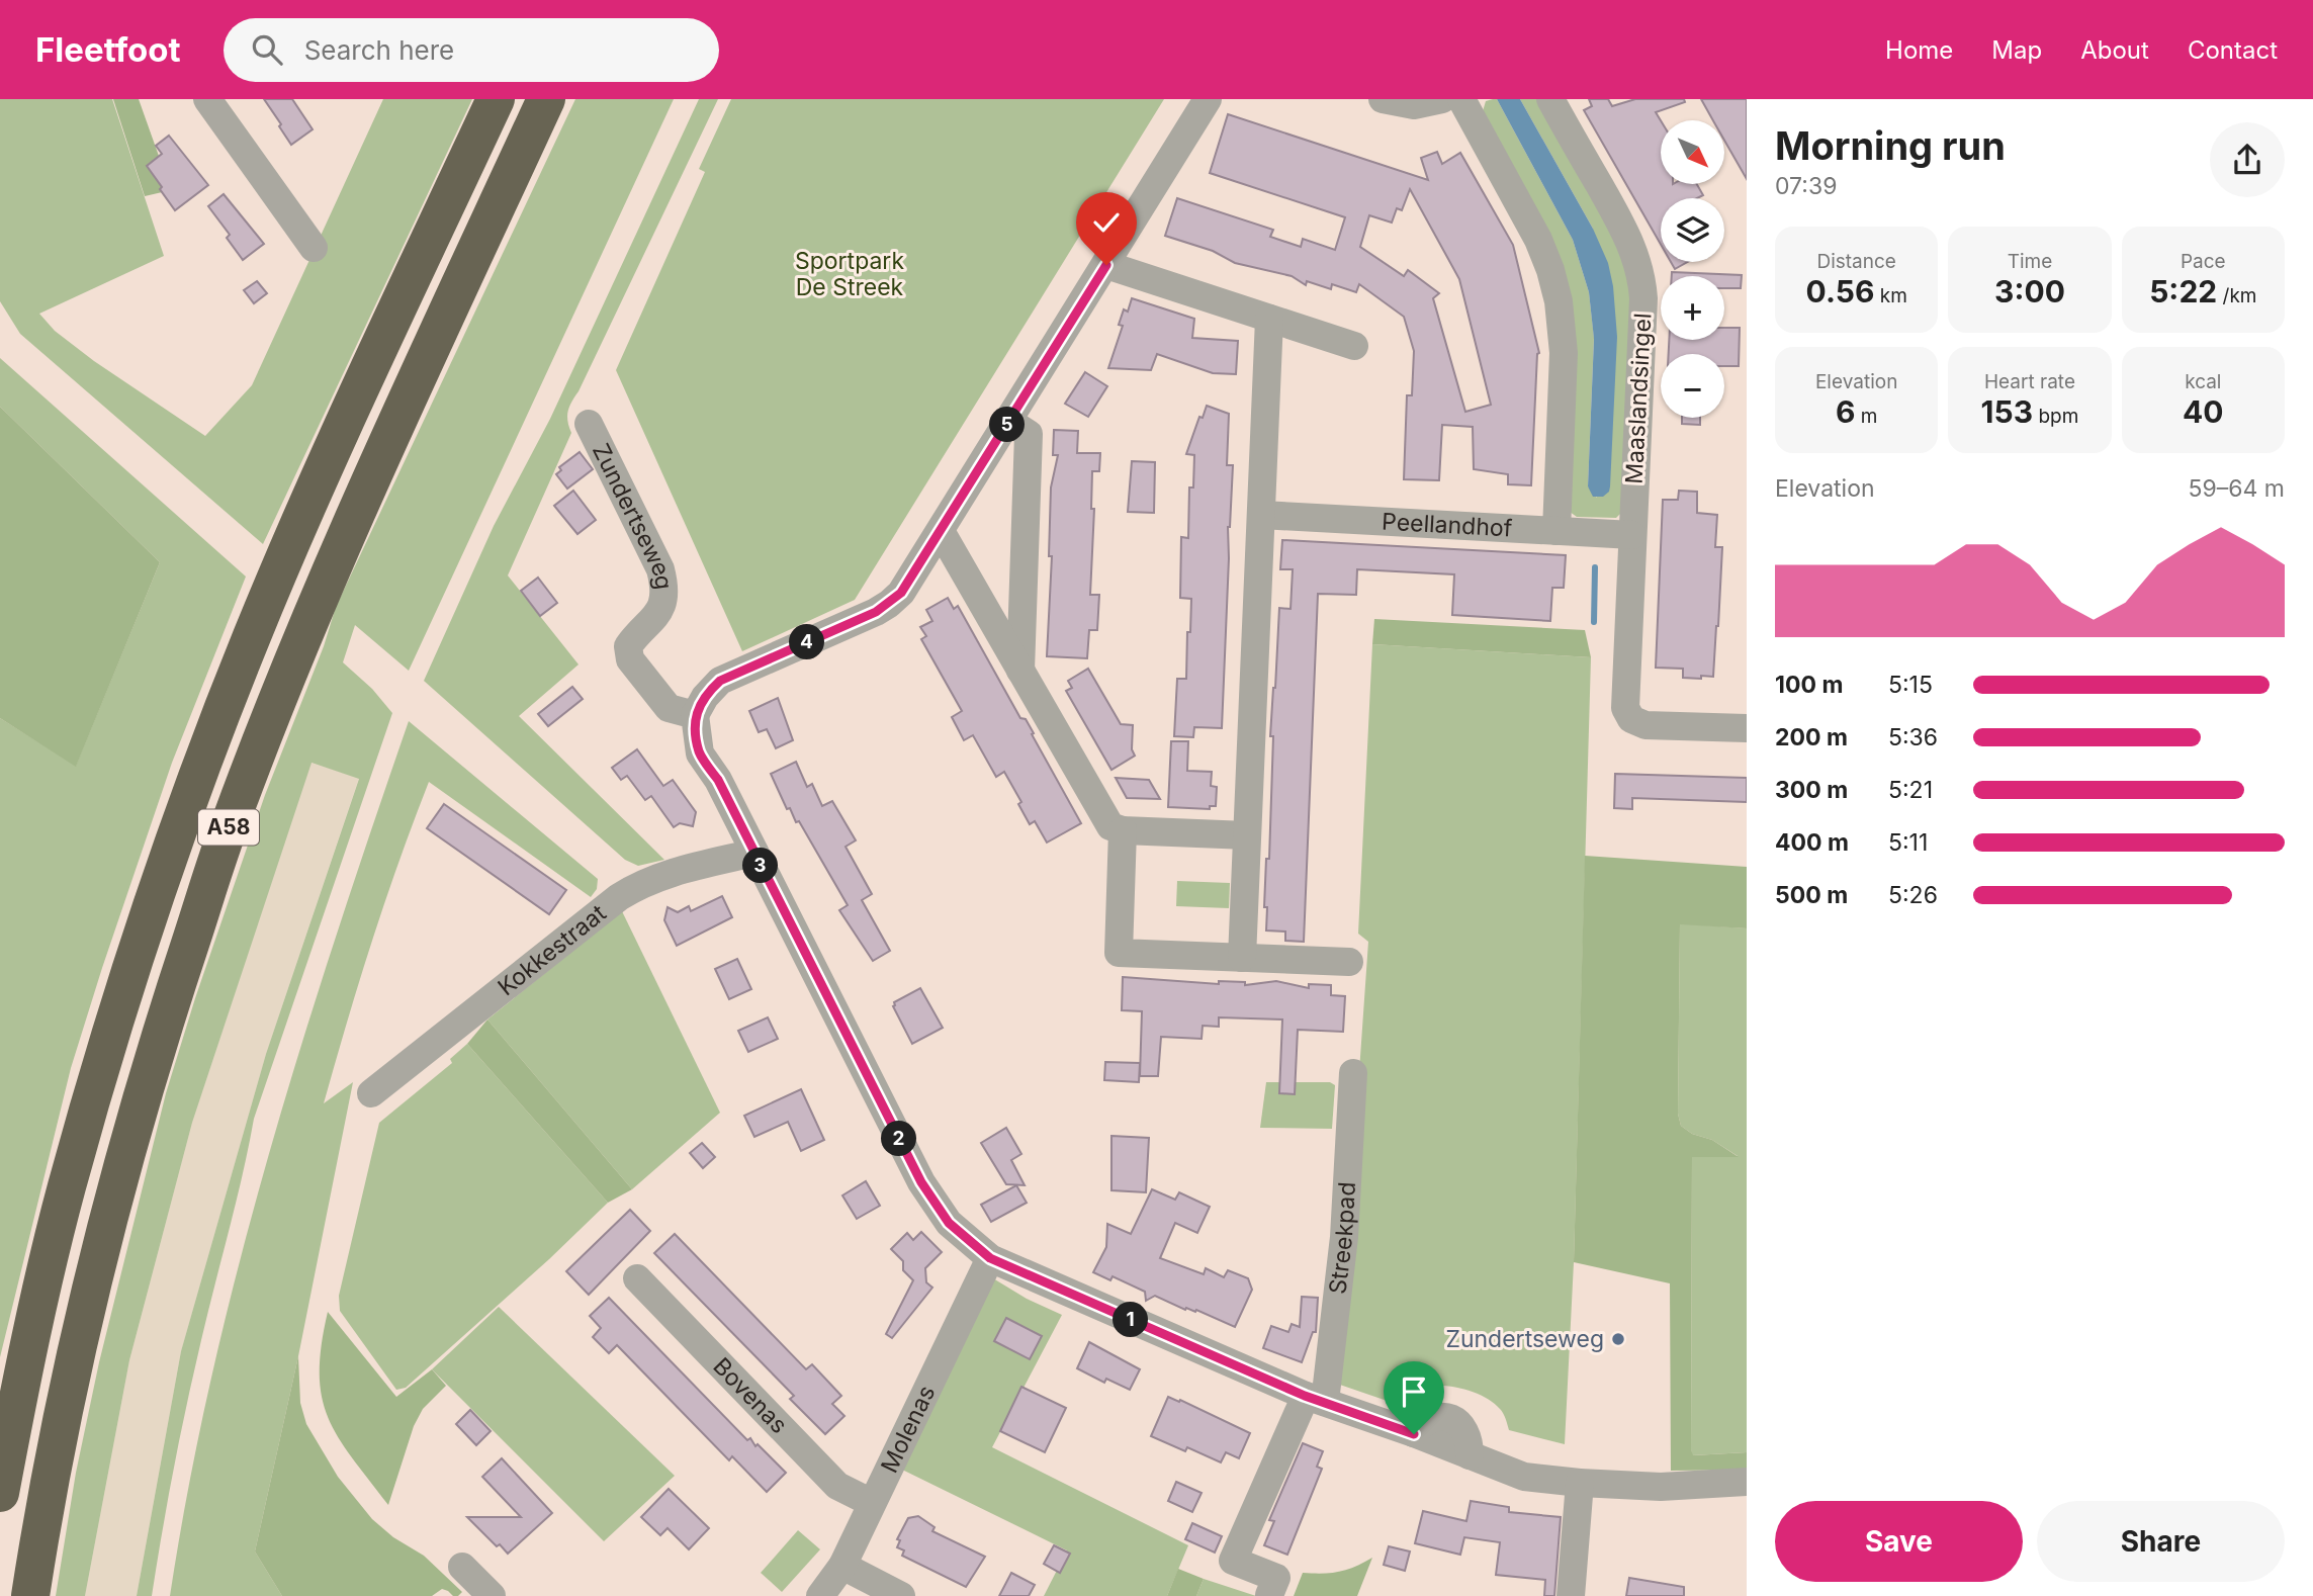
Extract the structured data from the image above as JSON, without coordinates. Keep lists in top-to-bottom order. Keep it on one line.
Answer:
{"streets":{"highway":["A58"],"street":["Maaslandsingel","Zundertseweg","Peellandhof","Kokkestraat","Streekpad","Bovenas","Molenas"]},"crossings":[["Maaslandsingel","Peellandhof"],["Bovenas","Molenas"]],"parks":["Sportpark De Streek"],"places":["Zundertseweg"],"north":"bottom right","page":{"header":"Fleetfoot","search":"Search here","nav":["Home","Map","About","Contact"],"heading":["Morning run","07:39"],"map_buttons":["+","−"],"stats":[["Distance","0.56 km"],["Time","3:00"],["Pace","5:22 /km"],["Elevation","6 m"],["Heart rate","153 bpm"],["kcal","40"]],"pins":["5","4","3","2","1"],"chart":["Elevation","59–64 m"],"list":[{"name":"100 m","note":"5:15"},{"name":"200 m","note":"5:36"},{"name":"300 m","note":"5:21"},{"name":"400 m","note":"5:11"},{"name":"500 m","note":"5:26"}],"buttons":["Save","Share"]}}
